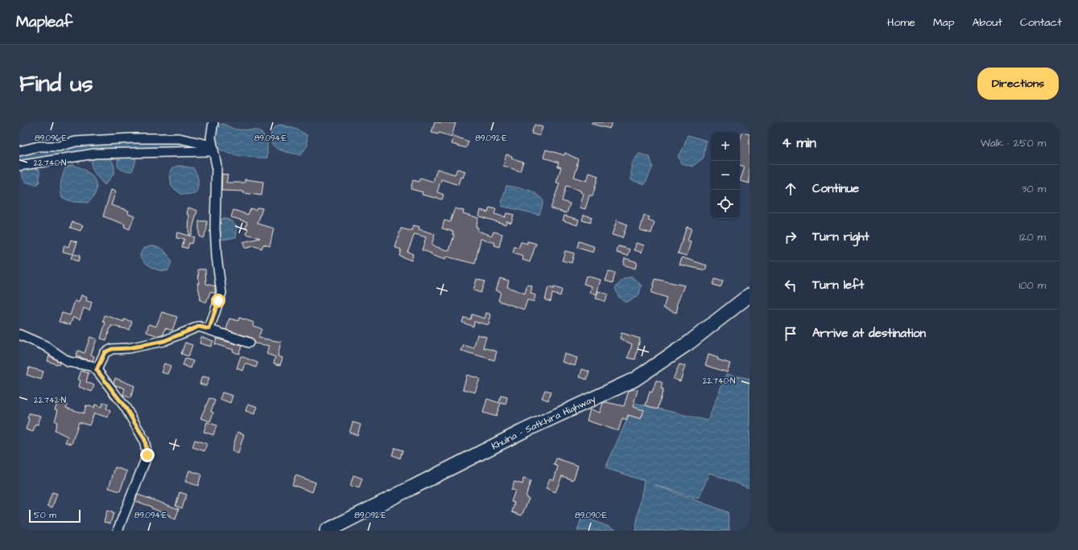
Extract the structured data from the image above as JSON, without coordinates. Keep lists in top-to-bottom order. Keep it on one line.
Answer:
{"streets":{"highway":["Khulna - Satkhira Highway"]},"scale_bar":"50 m","page":{"header":"Mapleaf","nav":["Home","Map","About","Contact"],"buttons":"Directions","title":"Find us","heading":["4 min","Walk · 250 m"],"map_buttons":["+","−"],"list":[["Continue","30 m"],["Turn right","120 m"],["Turn left","100 m"],"Arrive at destination"],"scale":"50 m"},"coordinates":["89.096°E","89.094°E","89.092°E","22.740°N","22.742°N","89.090°E"]}
